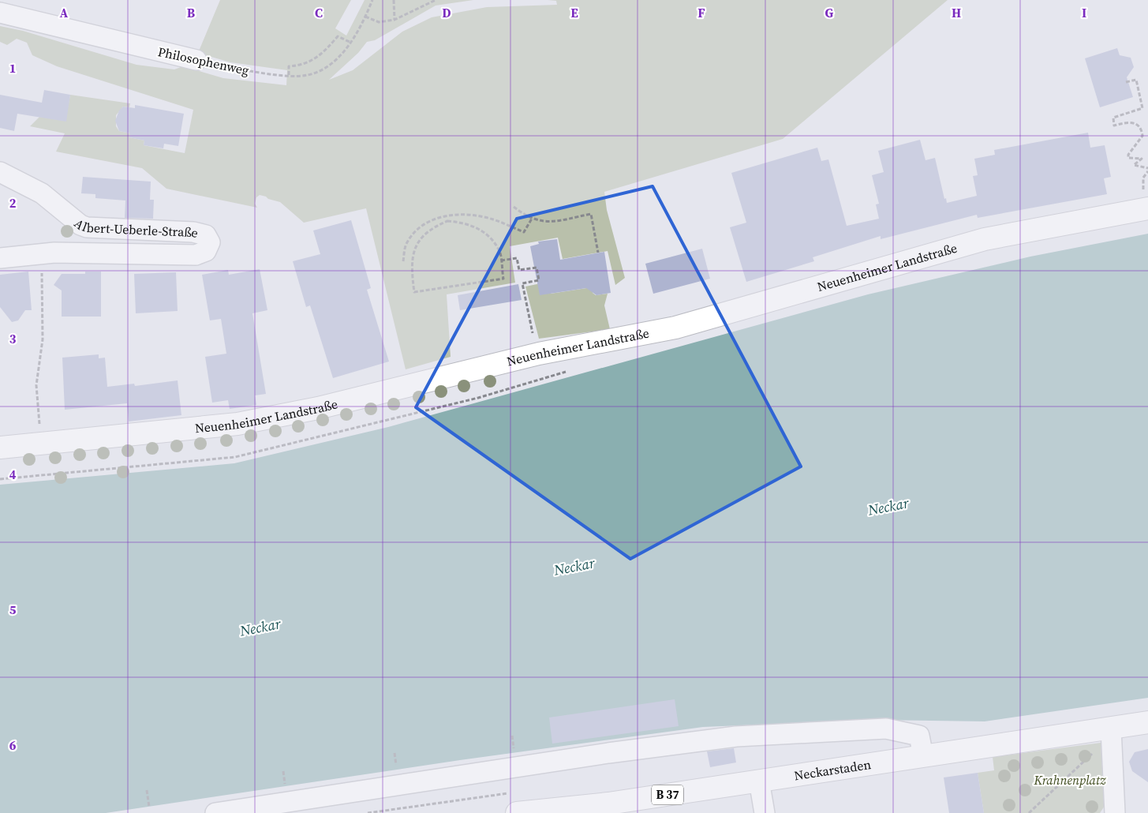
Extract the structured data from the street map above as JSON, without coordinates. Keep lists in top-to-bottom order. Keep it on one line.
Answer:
{"streets":{"main road":["Neuenheimer Landstraße","Neckarstaden","B 37"],"street":["Philosophenweg","Albert-Ueberle-Straße"]},"water":["Neckar"],"parks":["Krahnenplatz"],"grid":{"columns":["A","B","C","D","E","F","G","H","I"],"rows":["1","2","3","4","5","6"]}}
